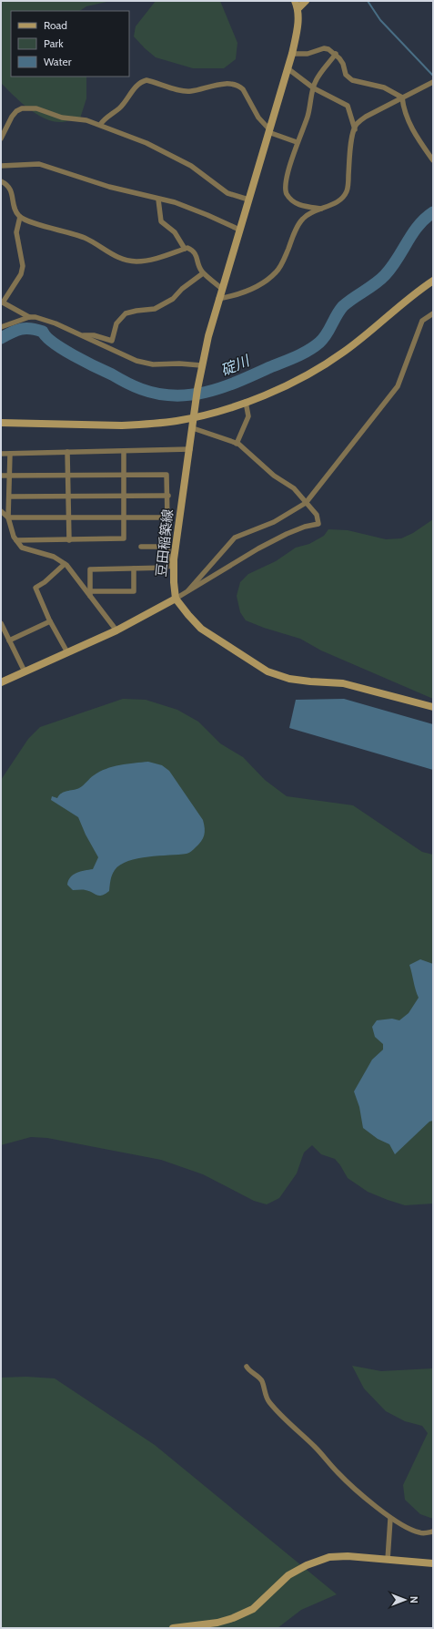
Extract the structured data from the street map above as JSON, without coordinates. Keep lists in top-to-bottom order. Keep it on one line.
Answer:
{"streets":{"street":["豆田稲築線"]},"water":["碇川"],"legend":["Road","Park","Water"],"north":"right"}
